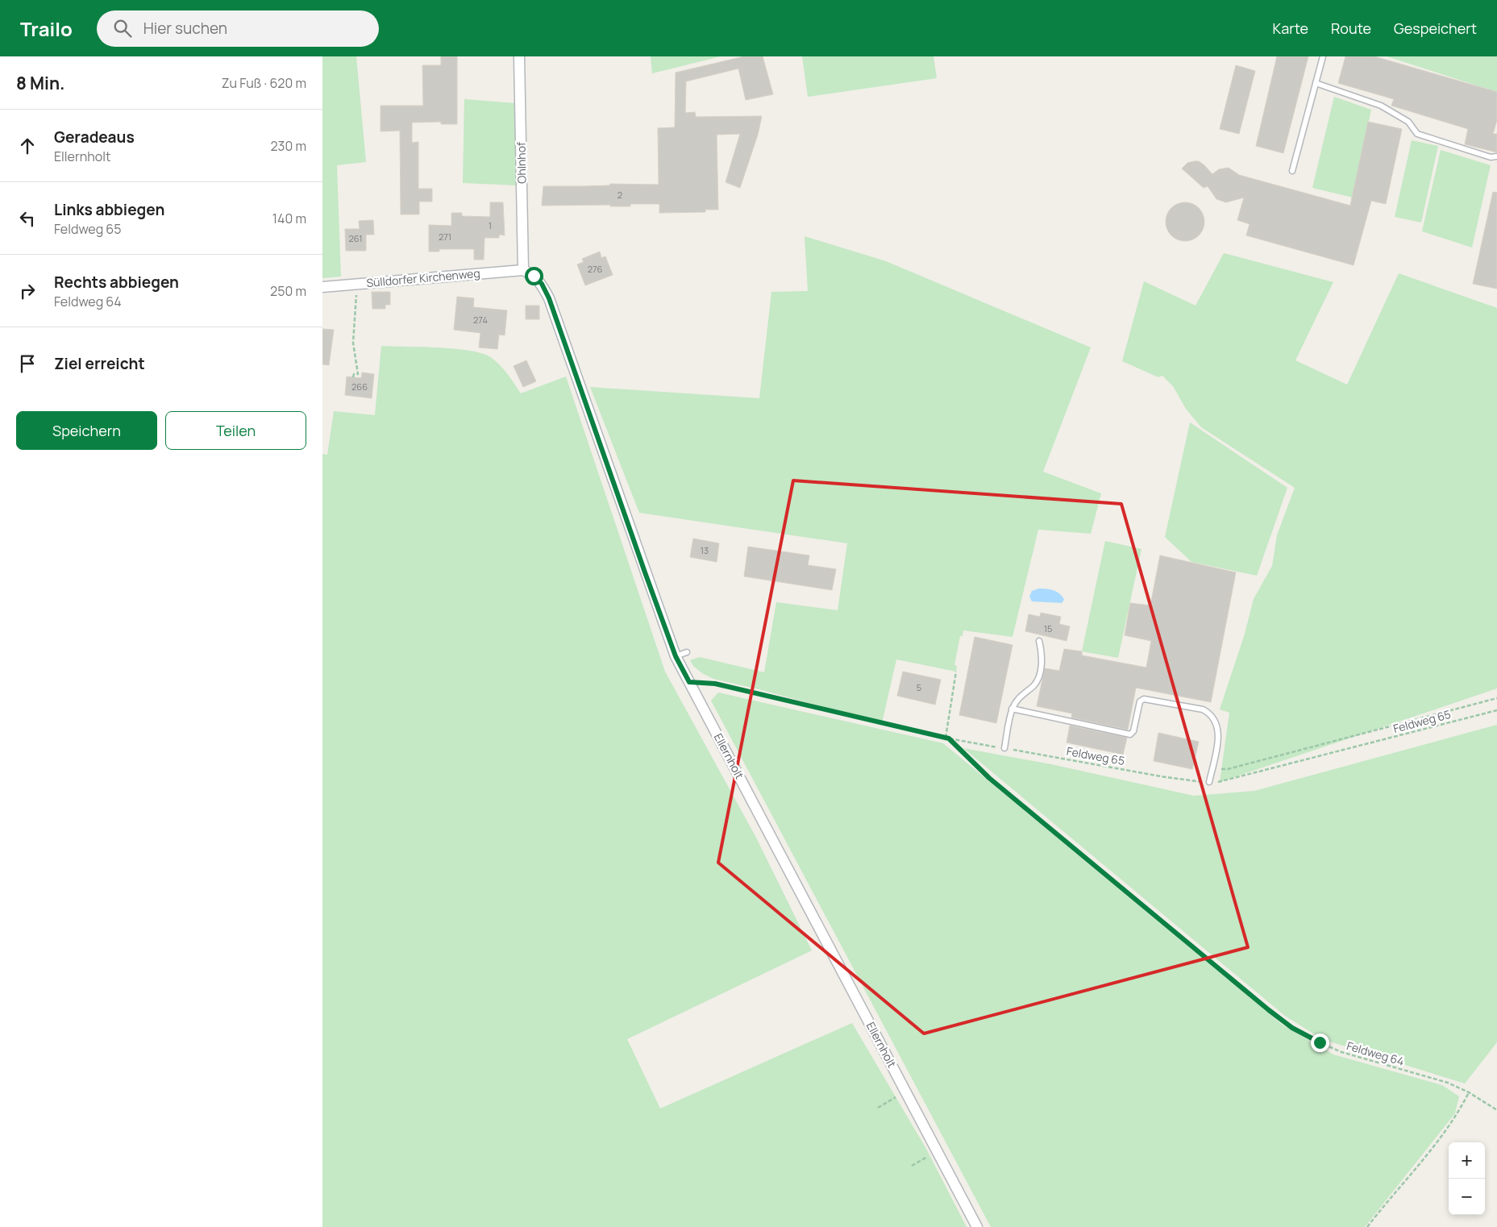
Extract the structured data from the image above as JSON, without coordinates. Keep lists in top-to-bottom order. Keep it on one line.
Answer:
{"streets":{"street":["Ohlnhof","Sülldorfer Kirchenweg","Ellernholt"],"path":["Feldweg 65","Feldweg 64"]},"crossings":[["Ohlnhof","Sülldorfer Kirchenweg"],["Ohlnhof","Ellernholt"],["Sülldorfer Kirchenweg","Ellernholt"],["Feldweg 65","Ellernholt"],["Feldweg 65","Feldweg 64"]],"house_numbers":["2","1","271","261","276","274","266","13","15","5"],"page":{"header":"Trailo","search":"Hier suchen","nav":["Karte","Route","Gespeichert"],"heading":["8 Min.","Zu Fuß · 620 m"],"list":[["Geradeaus","Ellernholt","230 m"],["Links abbiegen","Feldweg 65","140 m"],["Rechts abbiegen","Feldweg 64","250 m"],"Ziel erreicht"],"buttons":["Speichern","Teilen"],"map_buttons":["+","−"]}}
